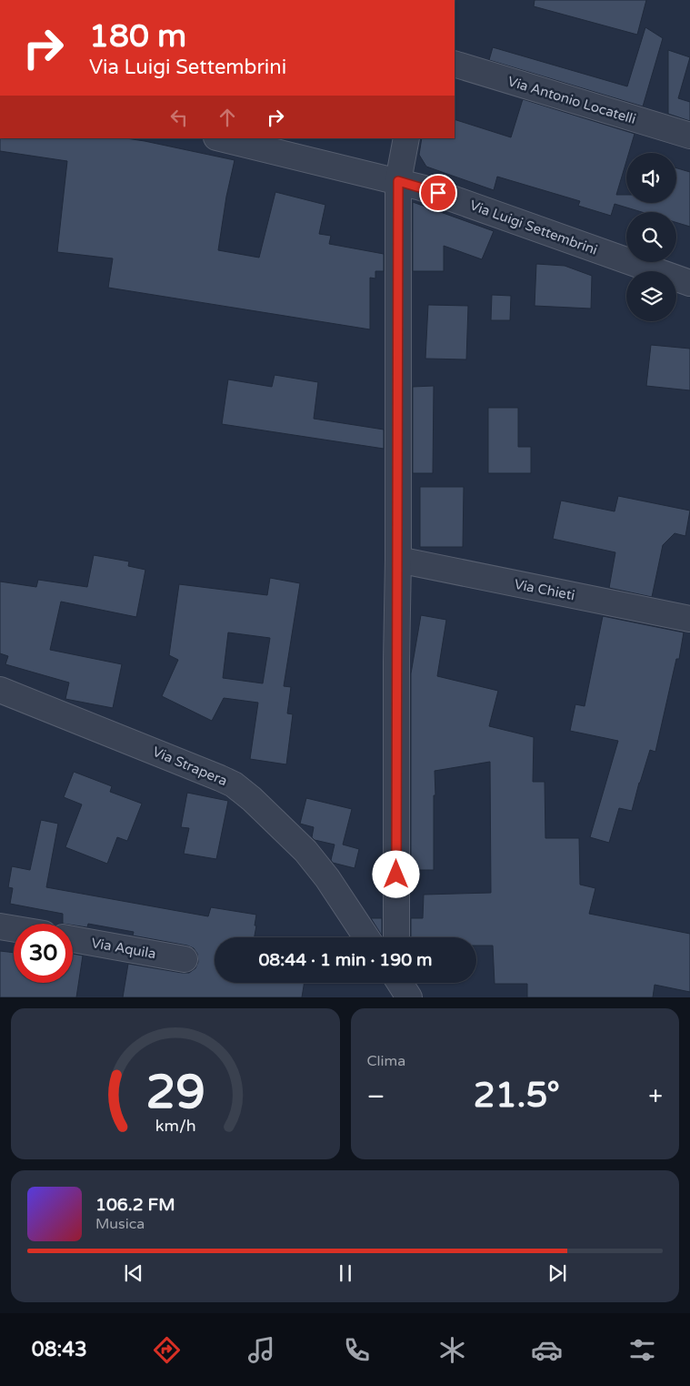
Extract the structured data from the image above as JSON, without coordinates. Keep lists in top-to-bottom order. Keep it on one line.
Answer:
{"streets":{"street":["Via Antonio Locatelli","Via Luigi Settembrini","Via Chieti","Via Strapera","Via Aquila"]},"page":{"turn":["180 m","Via Luigi Settembrini"],"limit":"30","trip":"08:44 · 1 min · 190 m","tile":"Clima","heat":["−","21.5°","+"],"song":["106.2 FM","Musica"],"tabs":"08:43","gauge":["29","km/h"]}}
